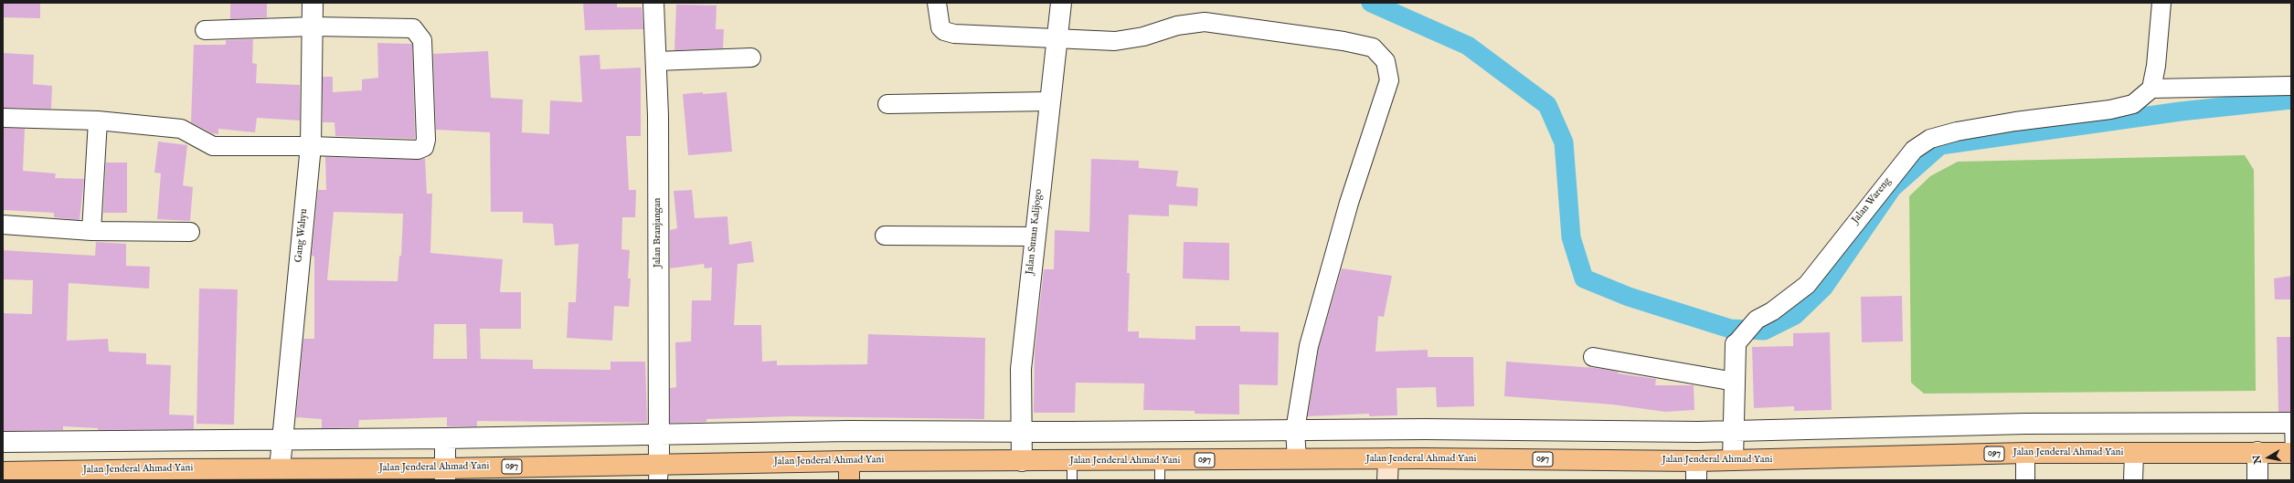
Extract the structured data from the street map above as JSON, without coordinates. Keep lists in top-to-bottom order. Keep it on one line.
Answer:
{"streets":{"main road":["Jalan Jenderal Ahmad Yani","097"],"street":["Jalan Wareng","Jalan Sunan Kalijogo","Jalan Branjangan","Gang Wahyu"]},"crossings":[["Jalan Wareng","Jalan Jenderal Ahmad Yani"],["Jalan Sunan Kalijogo","Jalan Jenderal Ahmad Yani"],["Jalan Branjangan","Jalan Jenderal Ahmad Yani"],["Gang Wahyu","Jalan Jenderal Ahmad Yani"]],"north":"left"}
